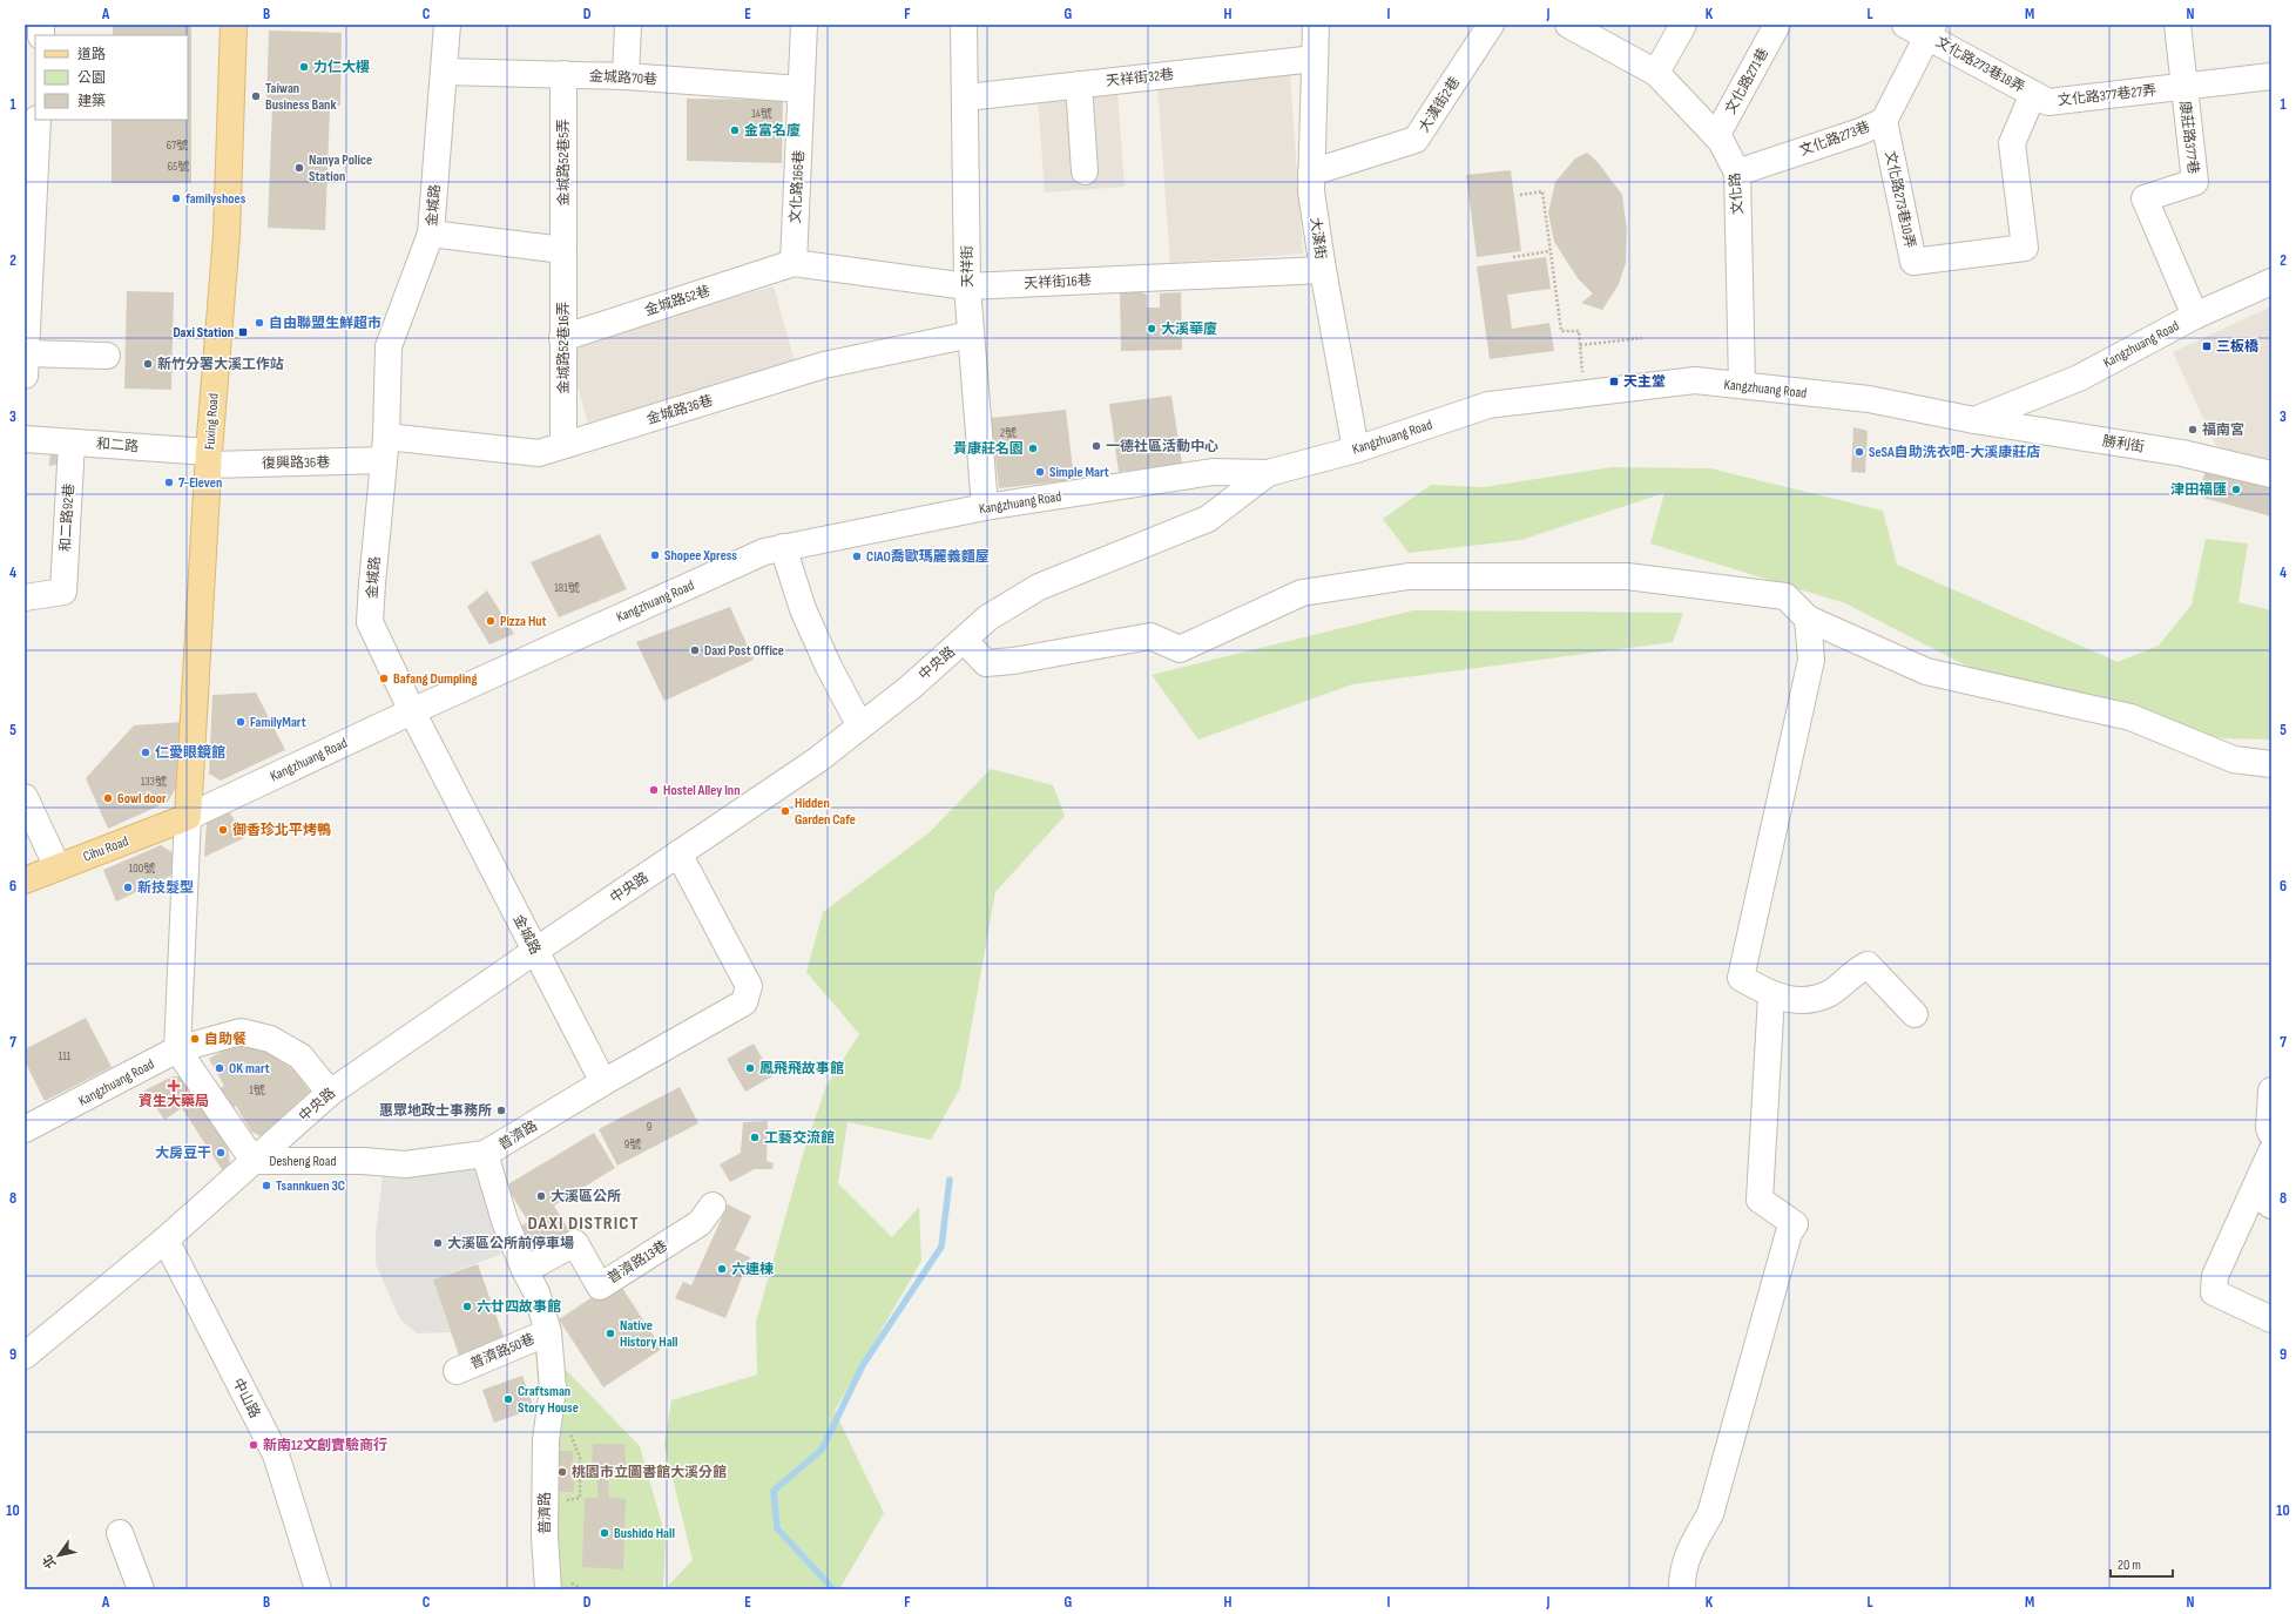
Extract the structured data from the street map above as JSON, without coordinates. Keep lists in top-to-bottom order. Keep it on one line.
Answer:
{"streets":{"main road":["Fuxing Road","Cihu Road"],"street":["文化路273巷18弄","金城路70巷","天祥街32巷","文化路271巷","文化路377巷27弄","大漢街2巷","康莊路377巷","文化路273巷","金城路52巷5弄","文化路166巷","文化路","文化路273巷10弄","金城路","大漢街","天祥街","天祥街16巷","金城路52巷","Kangzhuang Road","金城路52巷16弄","金城路36巷","勝利街","和二路","復興路36巷","和二路92巷","中央路","普濟路","Desheng Road","普濟路13巷","普濟路50巷","中山路"]},"crossings":[["文化路273巷18弄","文化路377巷27弄"],["文化路273巷18弄","文化路273巷"],["文化路273巷18弄","文化路273巷10弄"],["金城路70巷","金城路52巷5弄"],["金城路70巷","文化路166巷"],["金城路70巷","金城路"],["天祥街32巷","大漢街"],["天祥街32巷","天祥街"],["文化路271巷","文化路"],["文化路377巷27弄","康莊路377巷"],["文化路377巷27弄","文化路273巷10弄"],["大漢街2巷","大漢街"],["康莊路377巷","Kangzhuang Road"],["文化路273巷","文化路"],["文化路273巷","文化路273巷10弄"],["金城路52巷5弄","金城路52巷16弄"],["文化路166巷","天祥街16巷"],["文化路166巷","金城路52巷"],["文化路","Kangzhuang Road"],["金城路","Kangzhuang Road"],["金城路","金城路36巷"],["金城路","復興路36巷"],["金城路","中央路"],["金城路","普濟路"],["大漢街","天祥街16巷"],["大漢街","Kangzhuang Road"],["天祥街","天祥街16巷"],["天祥街","Kangzhuang Road"],["天祥街","金城路36巷"],["天祥街16巷","金城路52巷"],["金城路52巷","金城路52巷16弄"],["Kangzhuang Road","Fuxing Road"],["Kangzhuang Road","勝利街"],["Kangzhuang Road","中央路"],["Kangzhuang Road","Cihu Road"],["Kangzhuang Road","Desheng Road"],["金城路52巷16弄","金城路36巷"],["金城路36巷","復興路36巷"],["Fuxing Road","和二路"],["Fuxing Road","復興路36巷"],["Fuxing Road","Cihu Road"],["和二路","復興路36巷"],["和二路","和二路92巷"],["中央路","普濟路"],["中央路","Desheng Road"],["中央路","中山路"],["普濟路","Desheng Road"],["普濟路","普濟路13巷"],["普濟路","普濟路50巷"]],"districts":["DAXI DISTRICT"],"places":{"other":["力仁大樓","Taiwan Business Bank","金富名廈","Nanya Police Station","familyshoes","自由聯盟生鮮超市","大溪華廈","新竹分署大溪工作站","福南宮","一德社區活動中心","貴康莊名園","SeSA自助洗衣吧-大溪康莊店","Simple Mart","7-Eleven","津田福匯","Shopee Xpress","CIAO喬歐瑪麗義麵屋","Pizza Hut","Daxi Post Office","Bafang Dumpling","FamilyMart","仁愛眼鏡館","Hostel Alley Inn","6owl door","Hidden Garden Cafe","御香珍北平烤鴨","新技髮型","自助餐","OK mart","鳳飛飛故事館","惠眾地政士事務所","工藝交流館","大房豆干","Tsannkuen 3C","大溪區公所","大溪區公所前停車場","六連棟","六廿四故事館","Native History Hall","Craftsman Story House","新南12文創實驗商行","桃園市立圖書館大溪分館","Bushido Hall"],"transit":["Daxi Station","三板橋","天主堂"],"health":["資生大藥局"]},"house_numbers":["14號","67號","65號","2號","181號","133號","100號","111","1號","9","9號"],"legend":["道路","公園","建築"],"scale_bar":"20 m","north":"bottom left","grid":{"columns":["A","B","C","D","E","F","G","H","I","J","K","L","M","N"],"rows":["1","2","3","4","5","6","7","8","9","10"]}}
